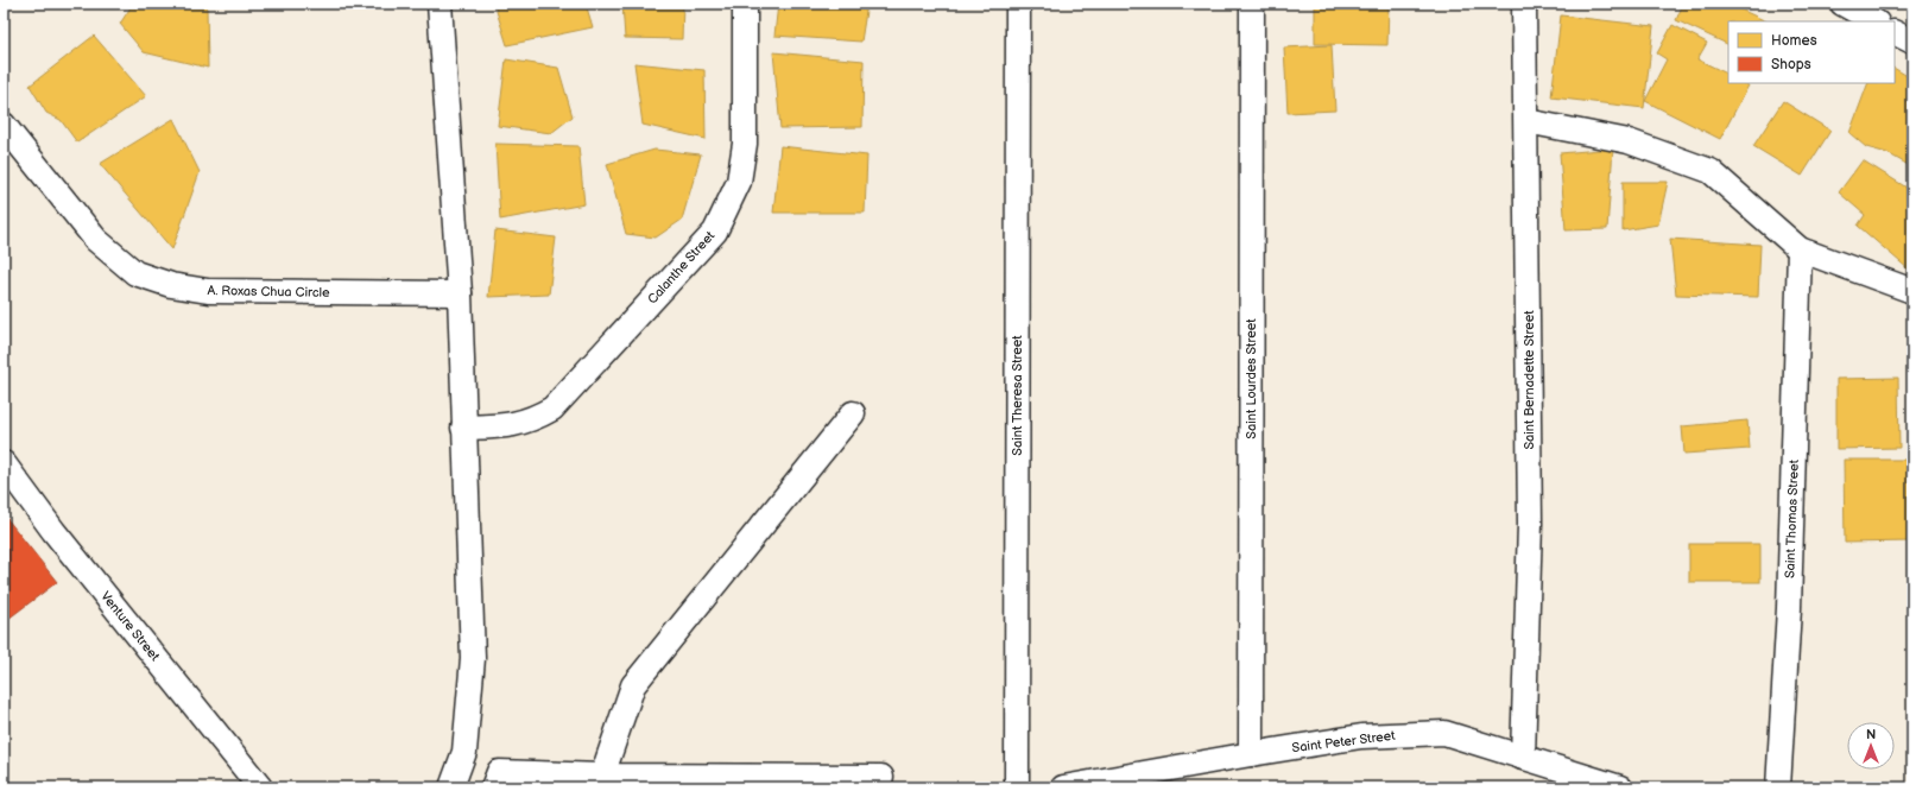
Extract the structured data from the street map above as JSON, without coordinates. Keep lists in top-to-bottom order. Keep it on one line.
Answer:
{"streets":{"street":["Calanthe Street","A. Roxas Chua Circle","Saint Lourdes Street","Saint Bernadette Street","Saint Theresa Street","Saint Thomas Street","Venture Street","Saint Peter Street"]},"crossings":[["Saint Lourdes Street","Saint Peter Street"],["Saint Bernadette Street","Saint Peter Street"]],"legend":["Homes","Shops"],"north":"top"}
